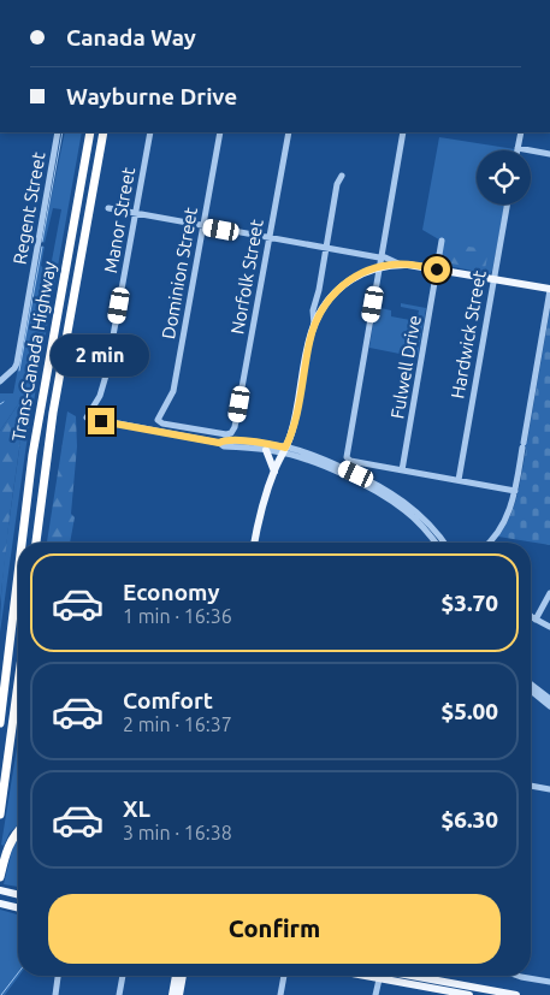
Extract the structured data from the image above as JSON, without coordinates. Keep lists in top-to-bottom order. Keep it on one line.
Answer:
{"streets":{"highway":["Trans-Canada Highway"],"street":["Regent Street","Manor Street","Dominion Street","Norfolk Street","Hardwick Street","Fulwell Drive"]},"crossings":[["Dominion Street","Norfolk Street"]],"page":{"banner":["Canada Way","Wayburne Drive"],"bubble":"2 min","list":[{"name":"Economy","note":"1 min · 16:36","value":"$3.70"},{"name":"Comfort","note":"2 min · 16:37","value":"$5.00"},{"name":"XL","note":"3 min · 16:38","value":"$6.30"}],"buttons":"Confirm"}}
